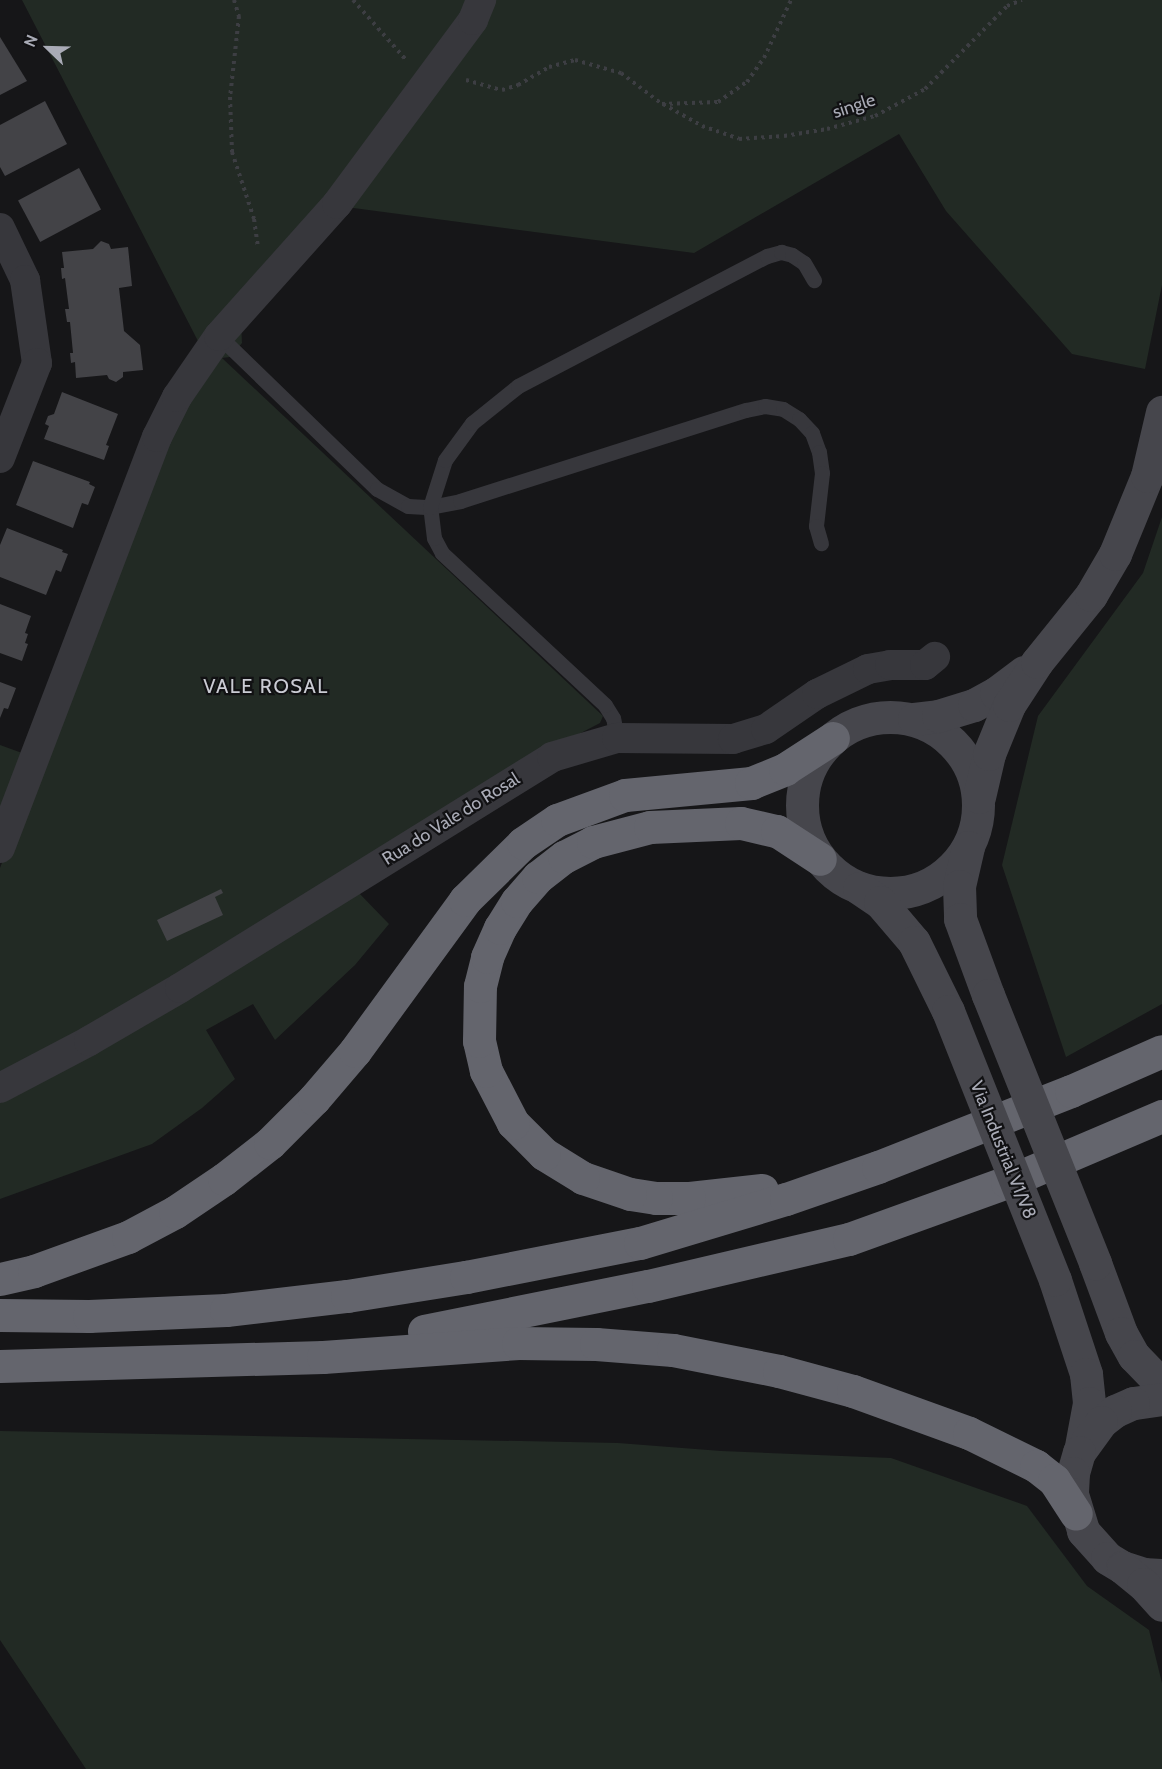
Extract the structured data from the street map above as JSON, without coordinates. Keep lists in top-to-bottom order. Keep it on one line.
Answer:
{"streets":{"main road":["Via Industrial V1/V8"],"street":["Rua do Vale do Rosal"],"path":["single"]},"districts":["VALE ROSAL"],"north":"top left"}
